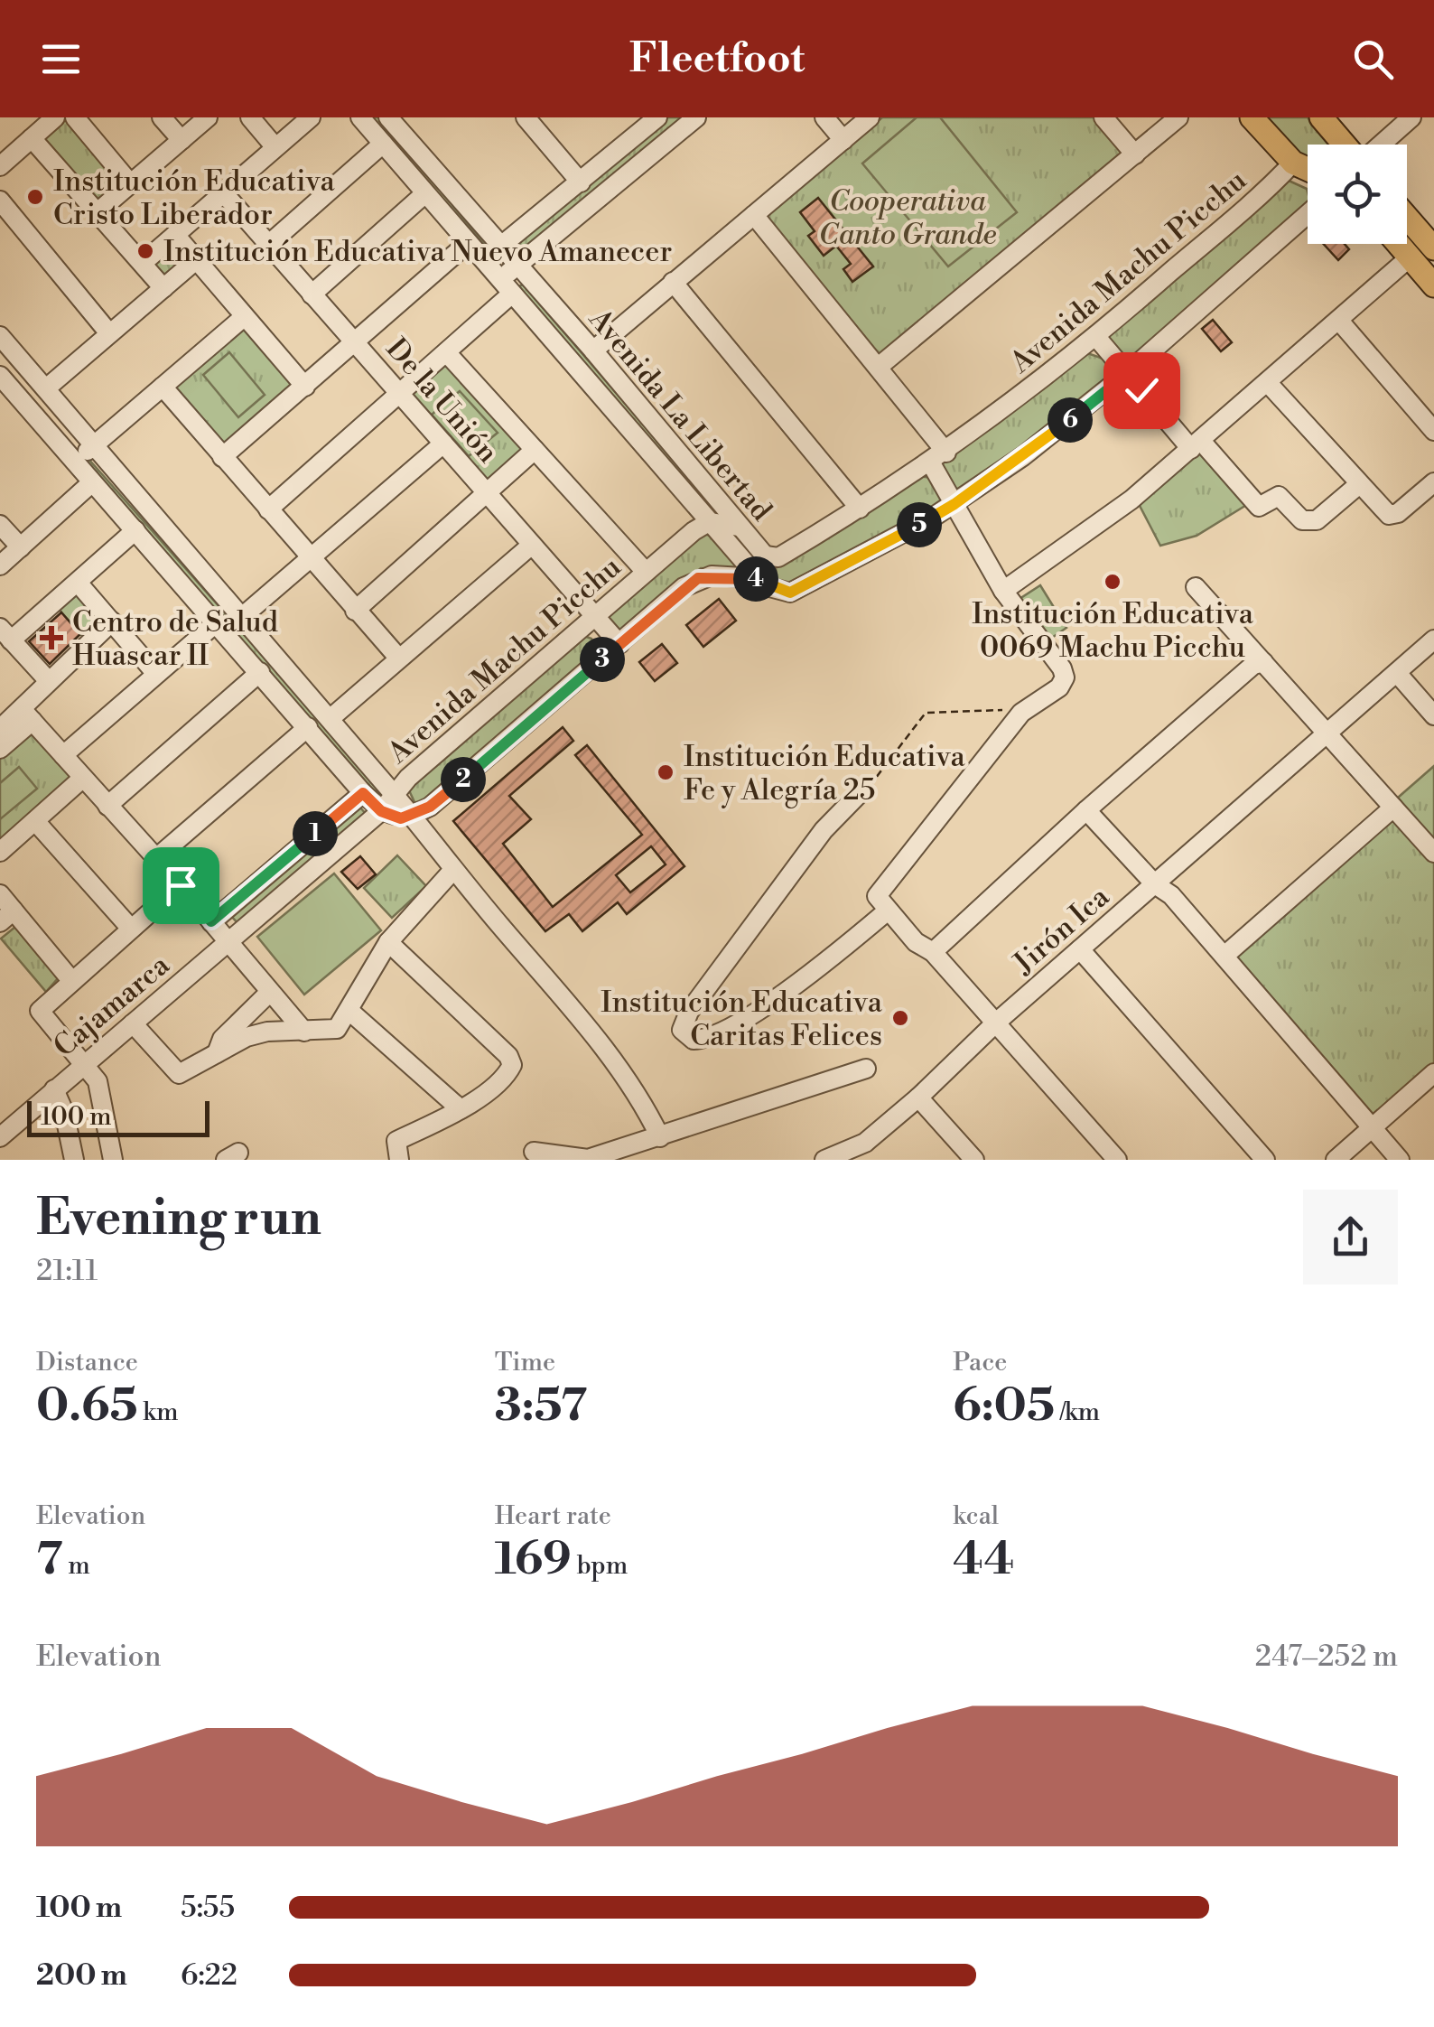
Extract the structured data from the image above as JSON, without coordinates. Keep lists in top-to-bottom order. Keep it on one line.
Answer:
{"streets":{"street":["Avenida Machu Picchu","De la Unión","Avenida La Libertad","Jirón Ica","Cajamarca"]},"crossings":[["Avenida Machu Picchu","De la Unión"],["Avenida Machu Picchu","Avenida La Libertad"],["Avenida Machu Picchu","Cajamarca"]],"parks":["Cooperativa Canto Grande"],"places":{"other":["Institución Educativa Cristo Liberador","Institución Educativa Nuevo Amanecer","Institución Educativa 0069 Machu Picchu","Institución Educativa Fe y Alegría 25","Institución Educativa Caritas Felices"],"health":["Centro de Salud Huascar II"]},"scale_bar":"100 m","page":{"header":"Fleetfoot","pins":["6","5","4","3","2","1"],"scale":"100 m","heading":["Evening run","21:11"],"stats":[["Distance","0.65 km"],["Time","3:57"],["Pace","6:05 /km"],["Elevation","7 m"],["Heart rate","169 bpm"],["kcal","44"]],"chart":["Elevation","247–252 m"],"list":[{"name":"100 m","note":"5:55"},{"name":"200 m","note":"6:22"}]}}
